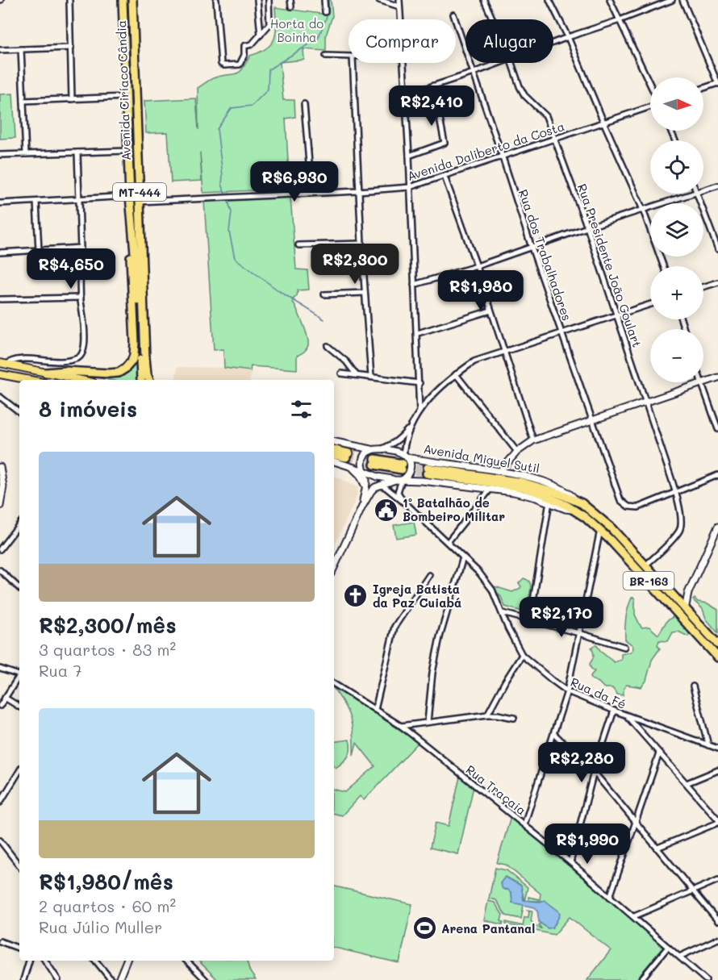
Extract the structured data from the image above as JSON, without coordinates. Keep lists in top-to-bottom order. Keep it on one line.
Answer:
{"streets":{"highway":["Avenida Ciríaco Cândia","MT-444","Avenida Miguel Sutil","BR-163"],"street":["Avenida Daliberto da Costa","Rua dos Trabalhadores","Rua Presidente João Goulart","Rua da Fé","Rua Traçaia"]},"crossings":[["Avenida Ciríaco Cândia","Avenida Daliberto da Costa"],["Avenida Ciríaco Cândia","MT-444"],["Avenida Daliberto da Costa","Rua dos Trabalhadores"],["Avenida Daliberto da Costa","Rua Presidente João Goulart"],["Rua dos Trabalhadores","Rua Presidente João Goulart"],["Rua Presidente João Goulart","Avenida Miguel Sutil"],["Avenida Miguel Sutil","BR-163"]],"parks":["Horta do Boinha"],"places":{"public building":["1º Batalhão de Bombeiro Militar"],"church":["Igreja Batista da Paz Cuiabá"],"sports":["Arena Pantanal"]},"north":"right","page":{"chip":["Comprar","Alugar"],"map_buttons":["+","−"],"price":["R$2,410","R$6,930","R$2,300","R$4,650","R$1,980","R$2,170","R$2,280","R$1,990"],"heading":"8 imóveis","list":[{"name":"R$2,300/mês","note":"3 quartos · 83 m² · Rua 7"},{"name":"R$1,980/mês","note":"2 quartos · 60 m² · Rua Júlio Muller"}]}}
